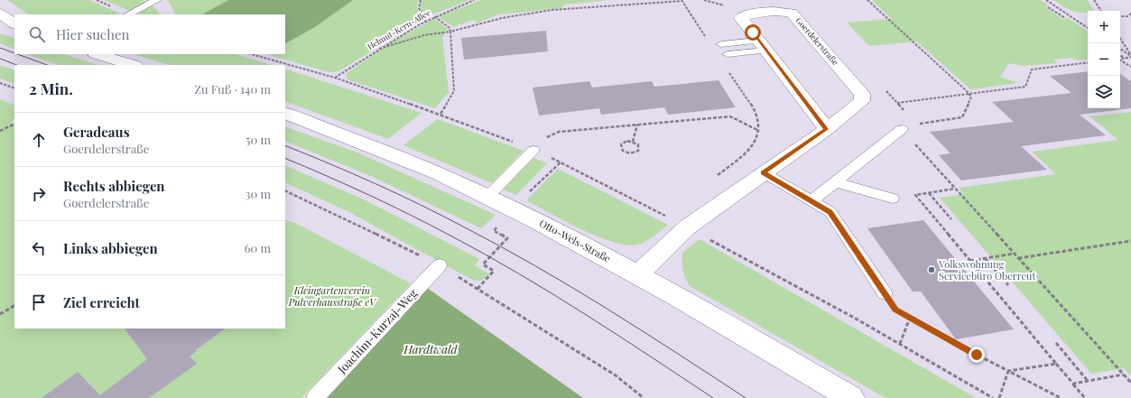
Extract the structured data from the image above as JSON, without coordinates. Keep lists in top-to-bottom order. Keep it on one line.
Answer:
{"streets":{"street":["Goerdelerstraße","Otto-Wels-Straße"],"lane":["Joachim-Kurzaj-Weg"],"path":["Helmut-Kern-Allee"]},"crossings":[["Goerdelerstraße","Otto-Wels-Straße"]],"parks":["Kleingartenverein Pulverhausstraße eV","Hardtwald"],"places":["Volkswohnung Servicebüro Oberreut"],"page":{"map_buttons":["+","−"],"search":"Hier suchen","heading":["2 Min.","Zu Fuß · 140 m"],"list":[["Geradeaus","Goerdelerstraße","50 m"],["Rechts abbiegen","Goerdelerstraße","30 m"],["Links abbiegen","60 m"],"Ziel erreicht"]}}
